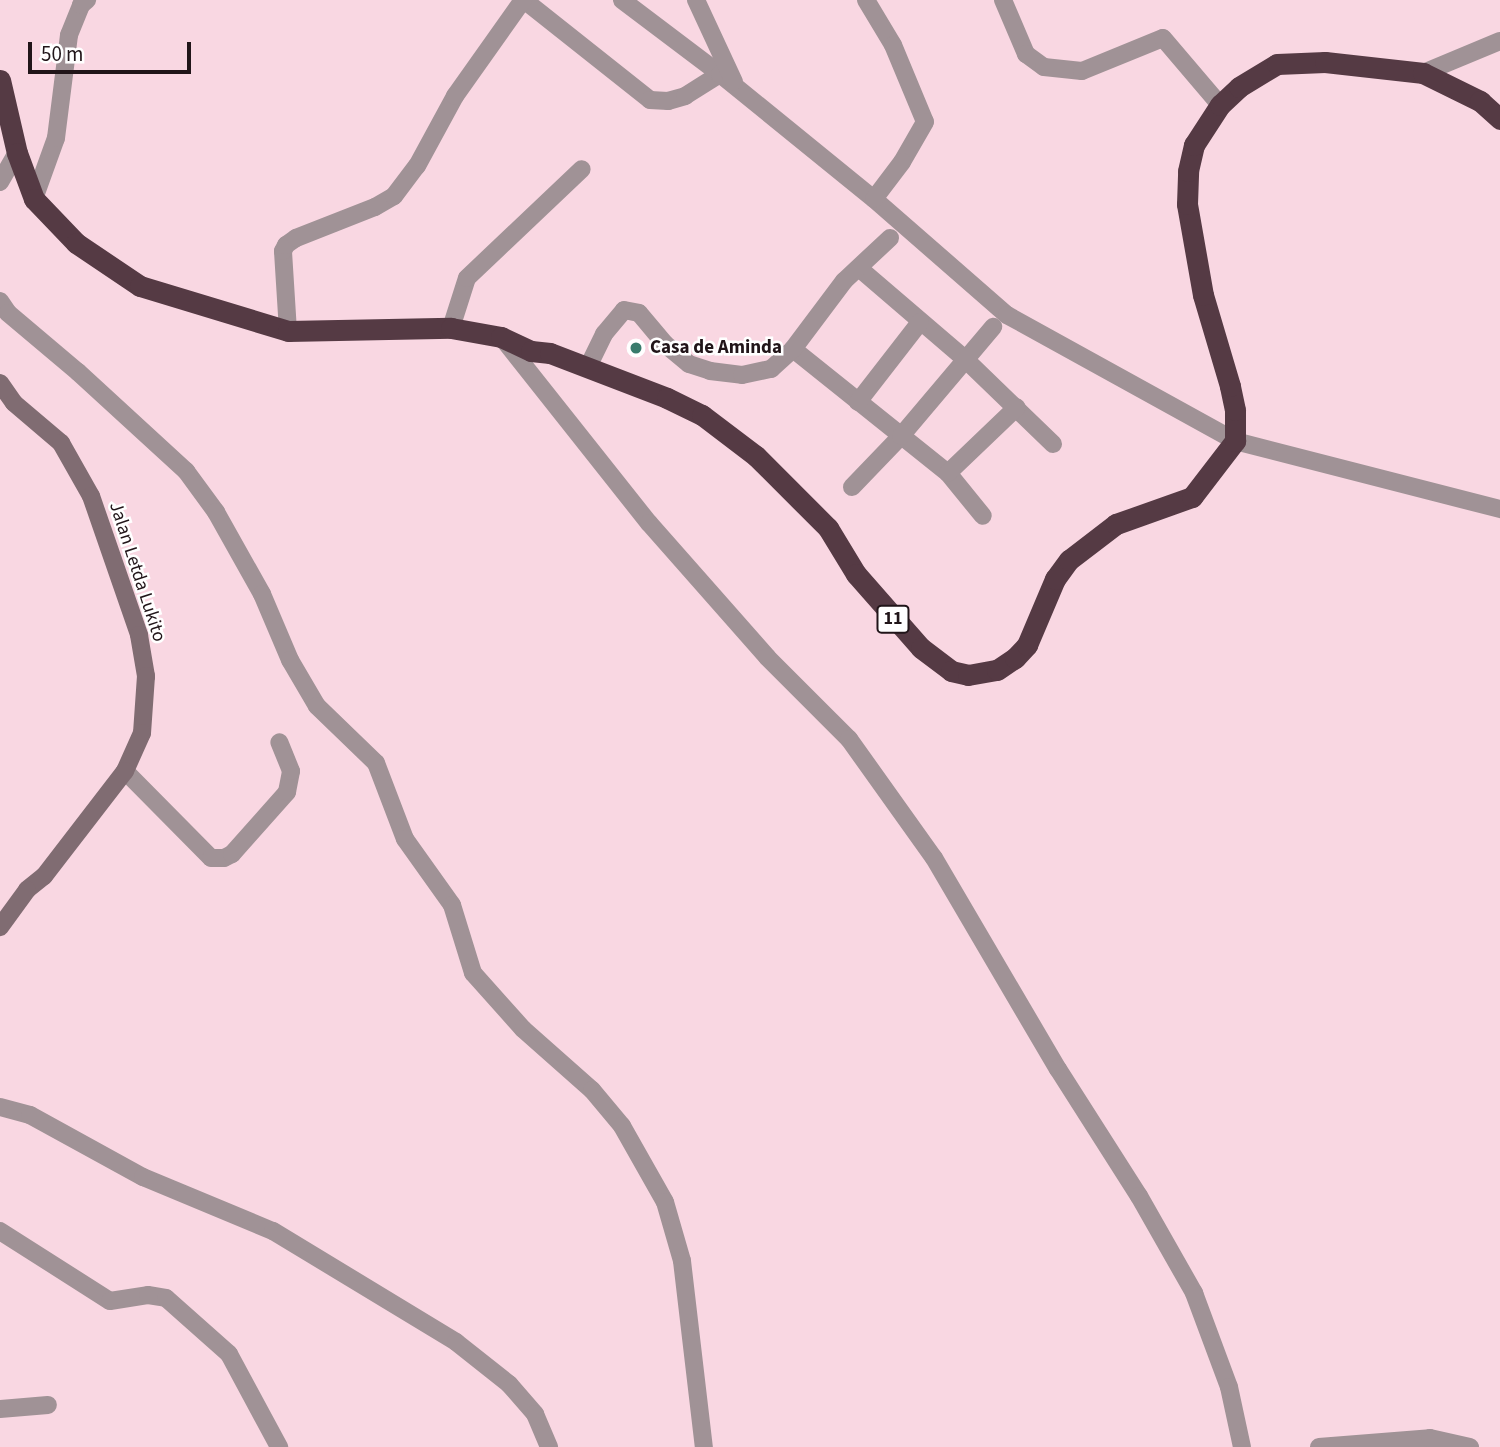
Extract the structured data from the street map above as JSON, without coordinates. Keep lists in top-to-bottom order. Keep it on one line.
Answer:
{"streets":{"highway":["11"],"street":["Jalan Letda Lukito"]},"places":["Casa de Aminda"],"scale_bar":"50 m"}
